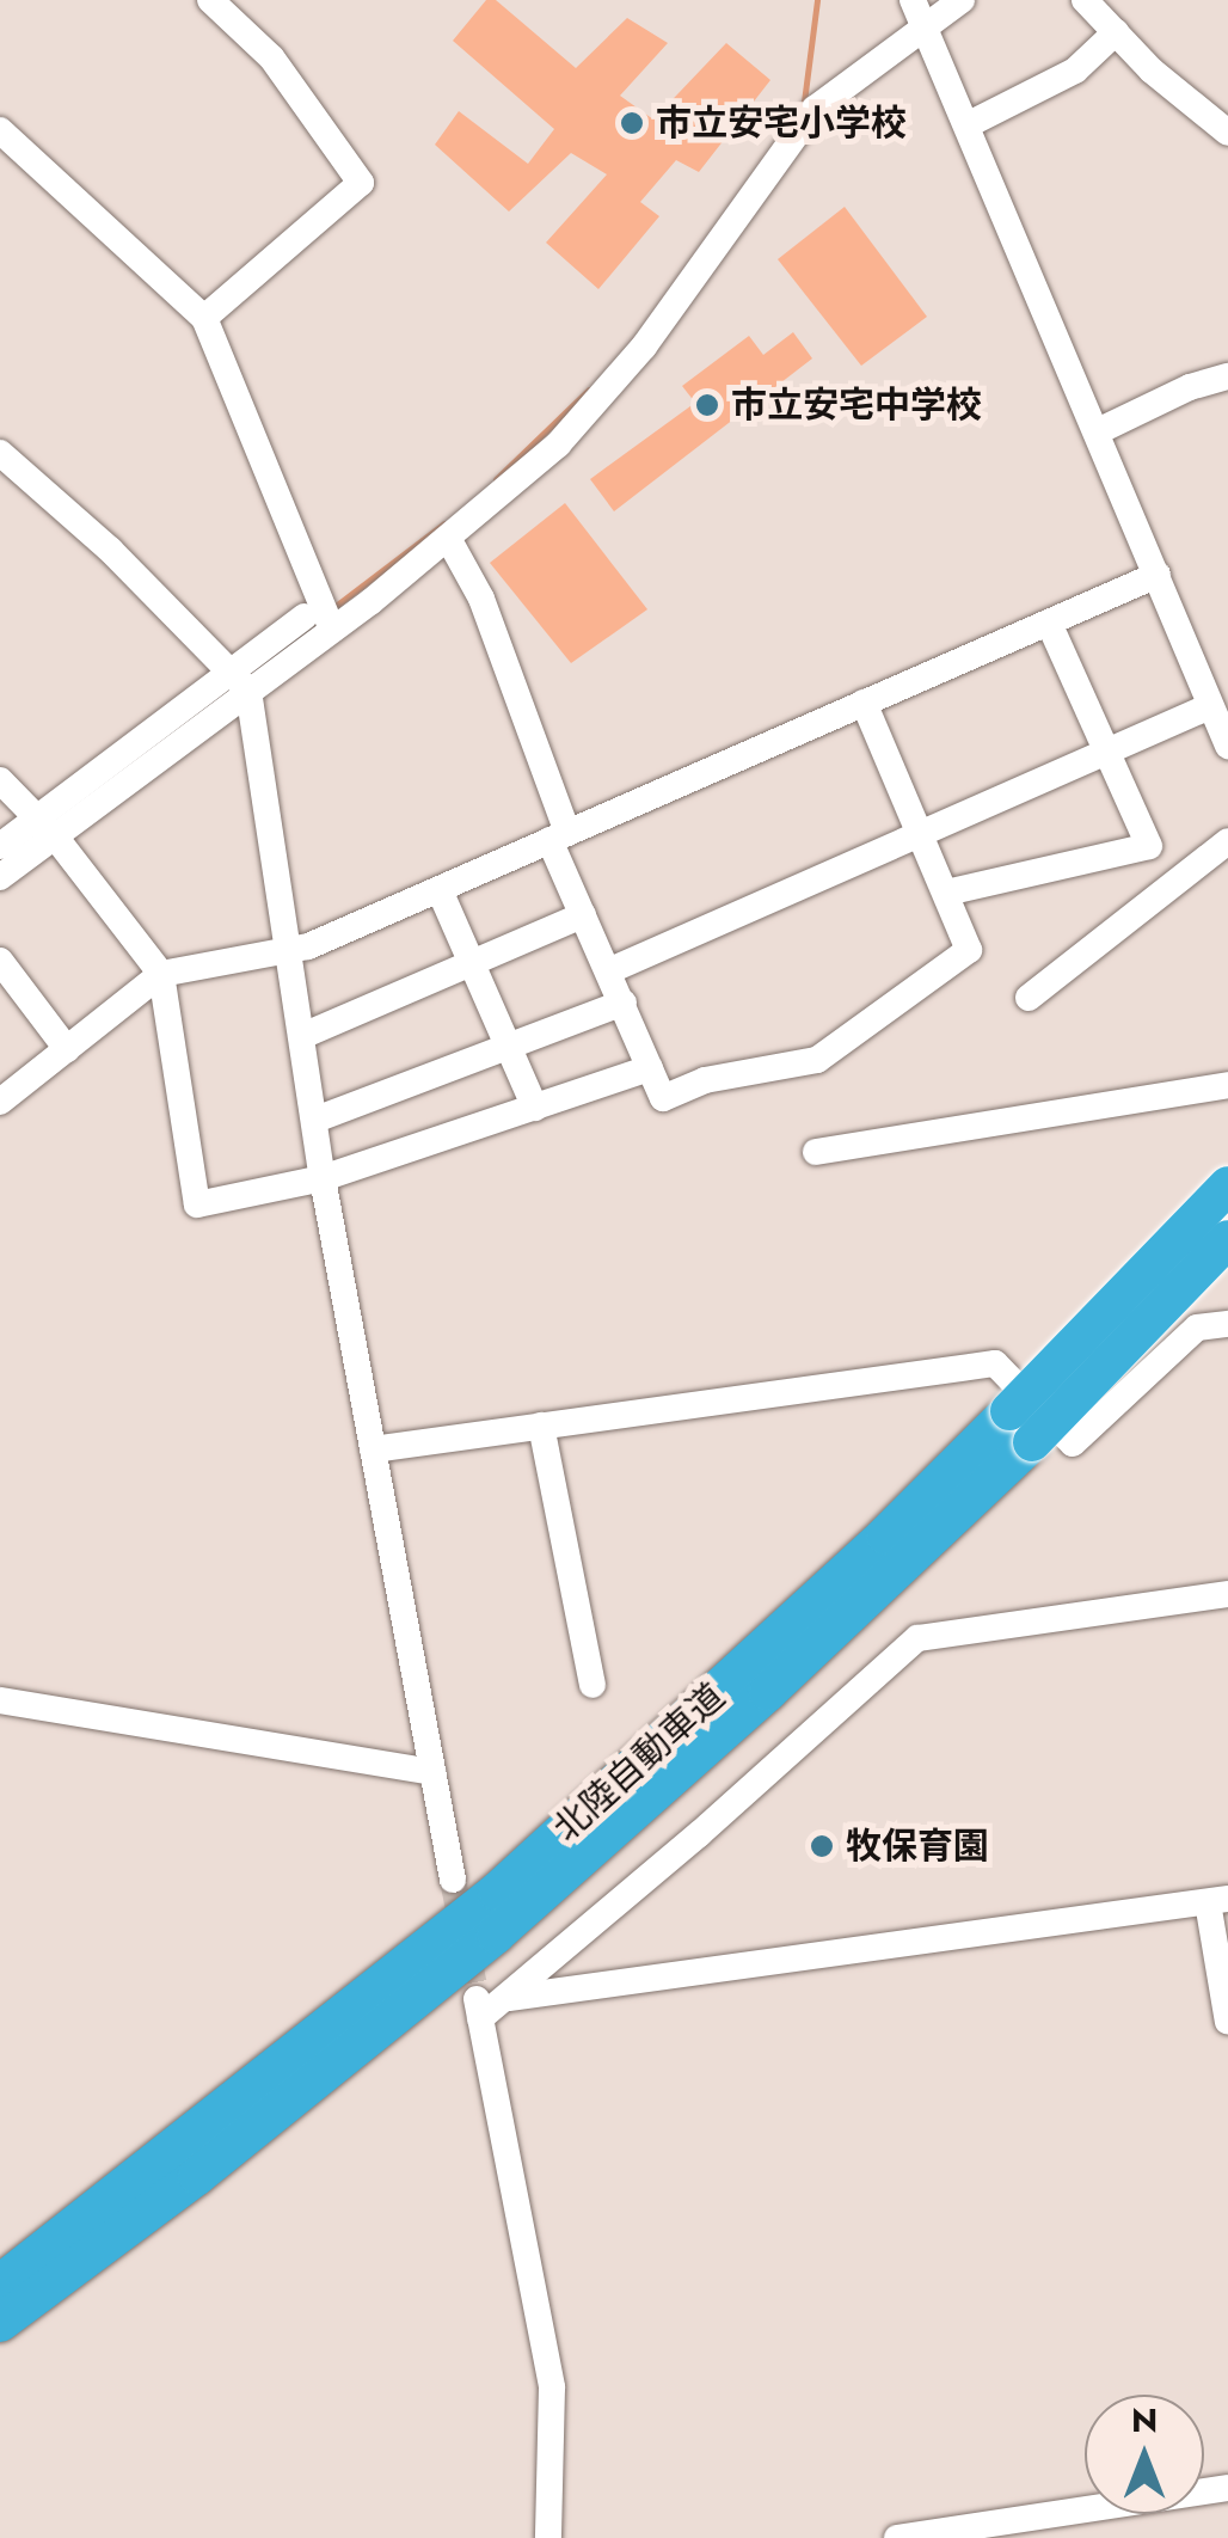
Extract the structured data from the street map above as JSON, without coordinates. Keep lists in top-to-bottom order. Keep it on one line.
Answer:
{"streets":{"highway":["北陸自動車道"]},"places":["市立安宅小学校","市立安宅中学校","牧保育園"],"north":"top"}
